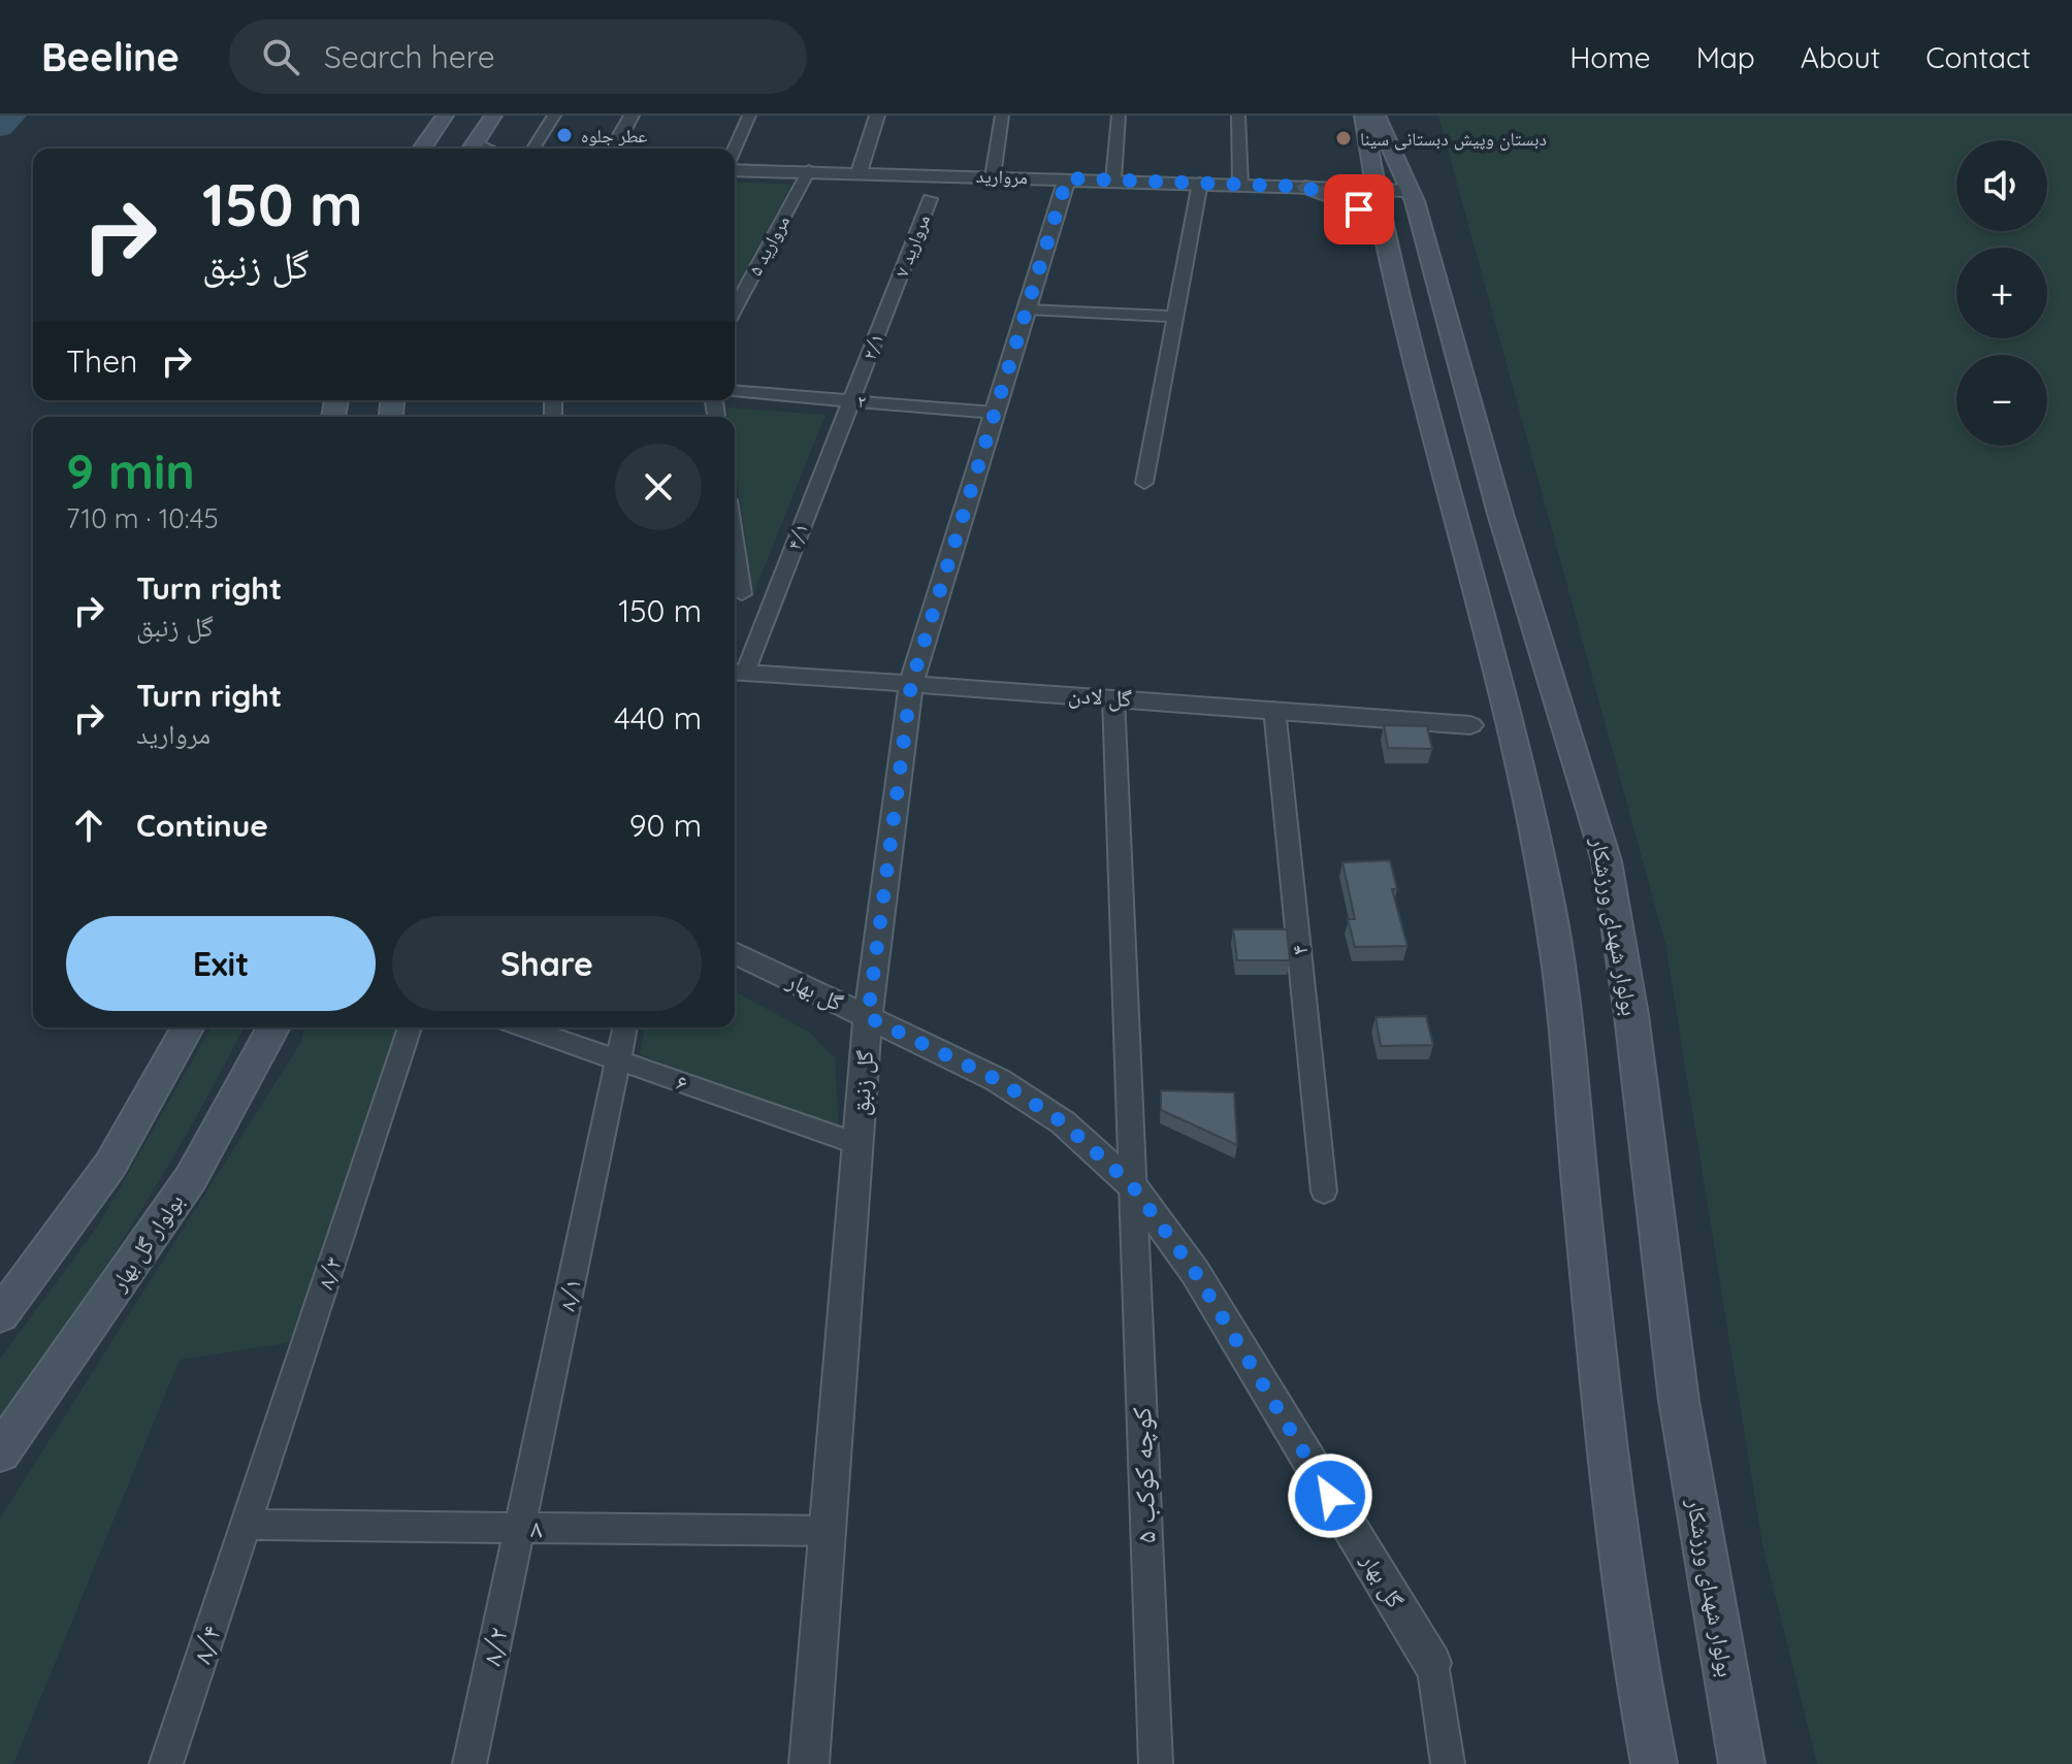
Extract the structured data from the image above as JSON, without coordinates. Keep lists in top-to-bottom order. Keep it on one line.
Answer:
{"streets":{"main road":["بولوار شهدای ورزشکار","بولوار گل بهار"],"street":["مروارید","مروارید ۵","مروارید ۷","۲/۱","۲","۴/۱","گل لادن","۴","گل بهار","۶","گل زنبق","۸/۳","۸/۱","کوچه کوکب ۵","۸","۸/۴","۸/۲"]},"crossings":[["مروارید","مروارید ۵"],["مروارید","بولوار شهدای ورزشکار"],["مروارید","گل زنبق"],["مروارید ۷","۲/۱"],["۲/۱","۲"],["۲/۱","۴/۱"],["۲","۴/۱"],["۲","گل زنبق"],["گل لادن","۴"],["گل لادن","گل زنبق"],["گل لادن","کوچه کوکب ۵"],["گل بهار","گل زنبق"],["گل بهار","کوچه کوکب ۵"],["۶","گل زنبق"],["۶","۸/۱"],["گل زنبق","۸"],["۸/۳","۸"],["۸/۳","۸/۴"],["۸/۱","۸"],["۸/۱","۸/۲"],["۸","۸/۴"],["۸","۸/۲"]],"places":["عطر جلوه","دبستان وپیش دبستانی سینا"],"page":{"header":"Beeline","search":"Search here","nav":["Home","Map","About","Contact"],"map_buttons":["+","−"],"turn":["150 m","گل زنبق"],"then":"Then","heading":["9 min","710 m · 10:45"],"list":[{"name":"Turn right","note":"گل زنبق","value":"150 m"},{"name":"Turn right","note":"مروارید","value":"440 m"},{"name":"Continue","value":"90 m"}],"buttons":["Exit","Share"]}}
